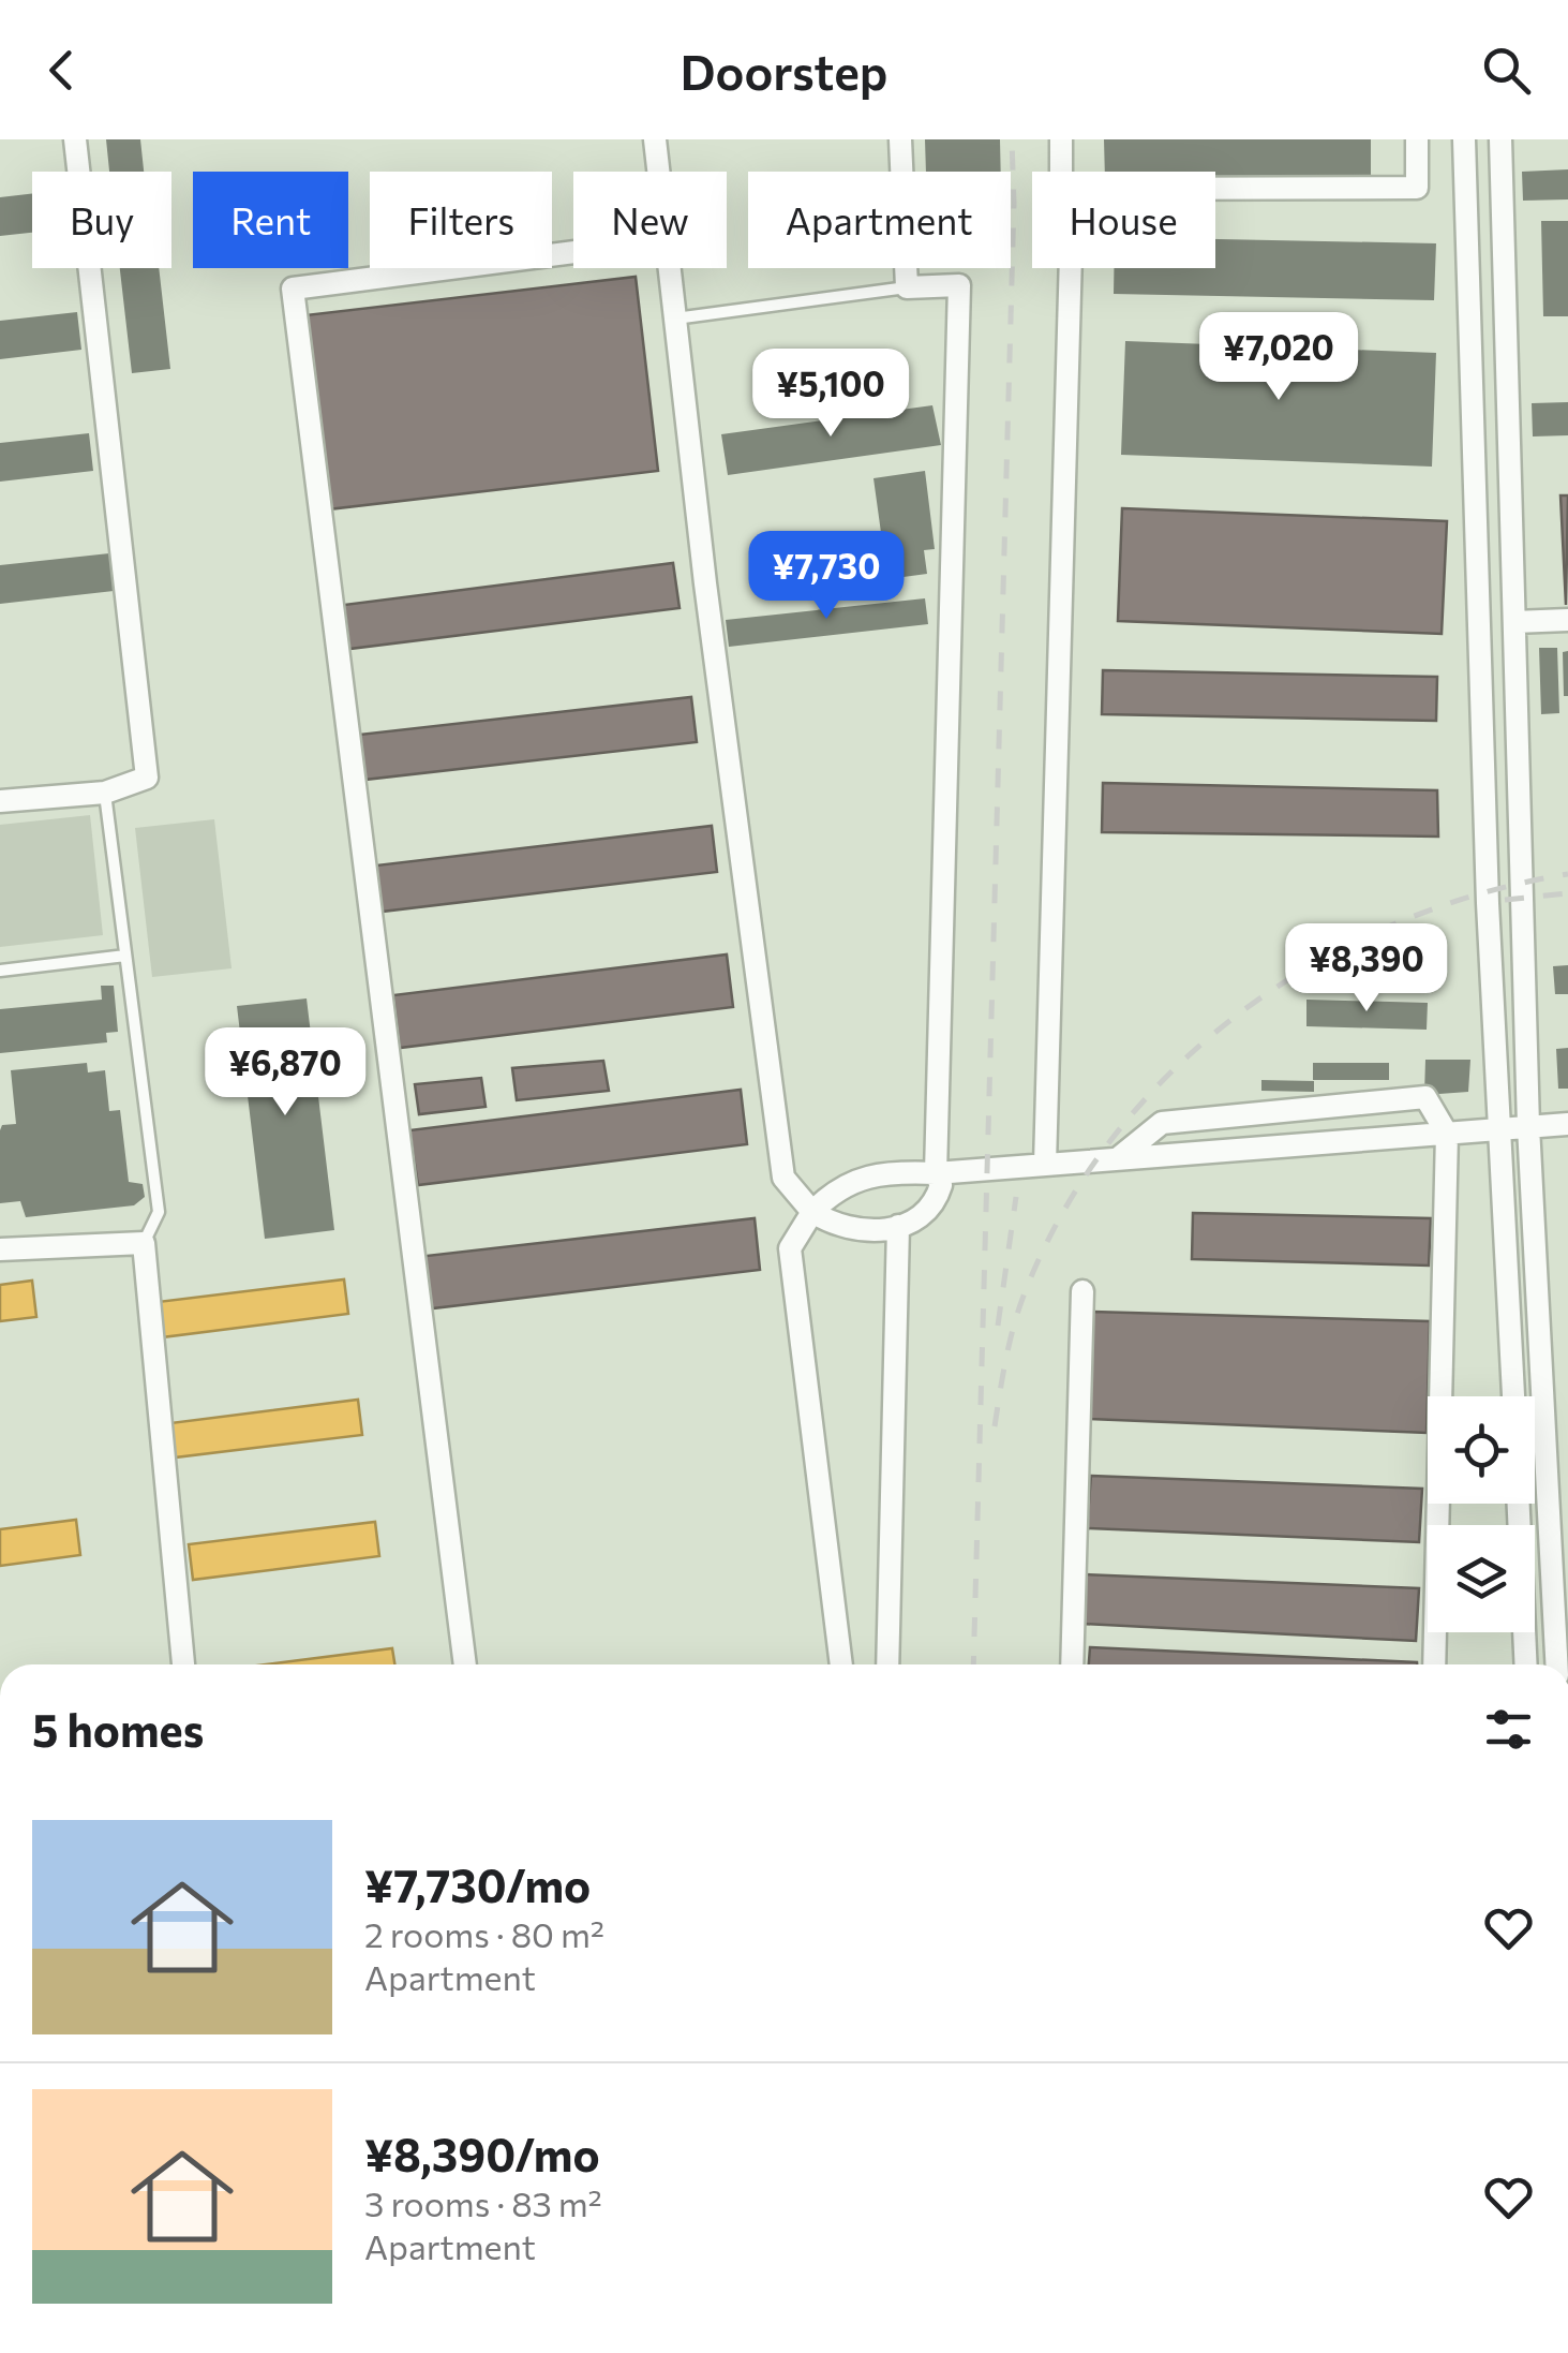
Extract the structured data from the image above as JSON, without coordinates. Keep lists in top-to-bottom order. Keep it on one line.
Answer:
{"page":{"header":"Doorstep","chip":["Buy","Rent","Filters","New","Apartment","House"],"price":["¥7,020","¥5,100","¥7,730","¥8,390","¥6,870"],"heading":"5 homes","list":[{"name":"¥7,730/mo","note":"2 rooms · 80 m² · Apartment"},{"name":"¥8,390/mo","note":"3 rooms · 83 m² · Apartment"}]}}
